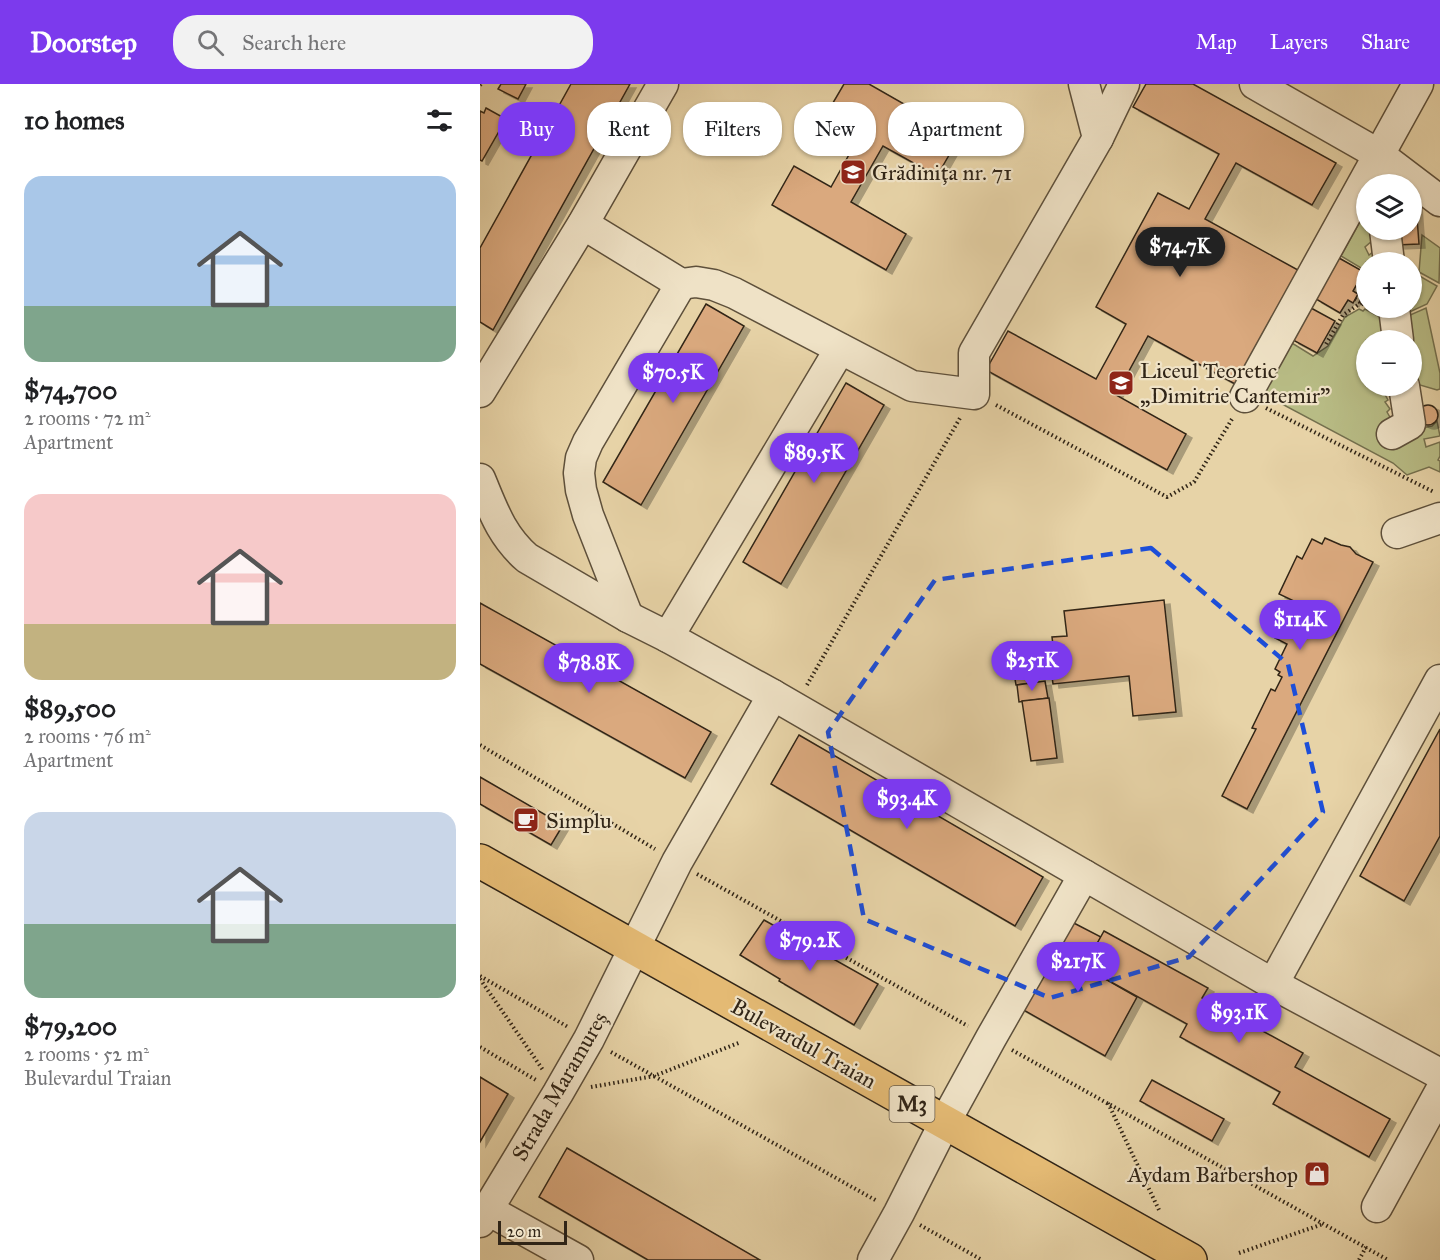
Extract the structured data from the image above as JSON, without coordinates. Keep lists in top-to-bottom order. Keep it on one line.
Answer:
{"streets":{"highway":["Bulevardul Traian","M3"],"street":["Strada Maramureș"]},"crossings":[["Bulevardul Traian","Strada Maramureș"]],"places":{"school or university":["Grădinița nr. 71","Liceul Teoretic „Dimitrie Cantemir”"],"cafe":["Simplu"],"shop":["Aydam Barbershop"]},"scale_bar":"20 m","page":{"header":"Doorstep","search":"Search here","nav":["Map","Layers","Share"],"heading":"10 homes","chip":["Buy","Rent","Filters","New","Apartment"],"list":[{"name":"$74,700","note":"2 rooms · 72 m² · Apartment"},{"name":"$89,500","note":"2 rooms · 76 m² · Apartment"},{"name":"$79,200","note":"2 rooms · 52 m² · Bulevardul Traian"}],"map_buttons":["+","−"],"price":["$74.7K","$70.5K","$89.5K","$114K","$251K","$78.8K","$93.4K","$79.2K","$217K","$93.1K"],"scale":"20 m"}}
